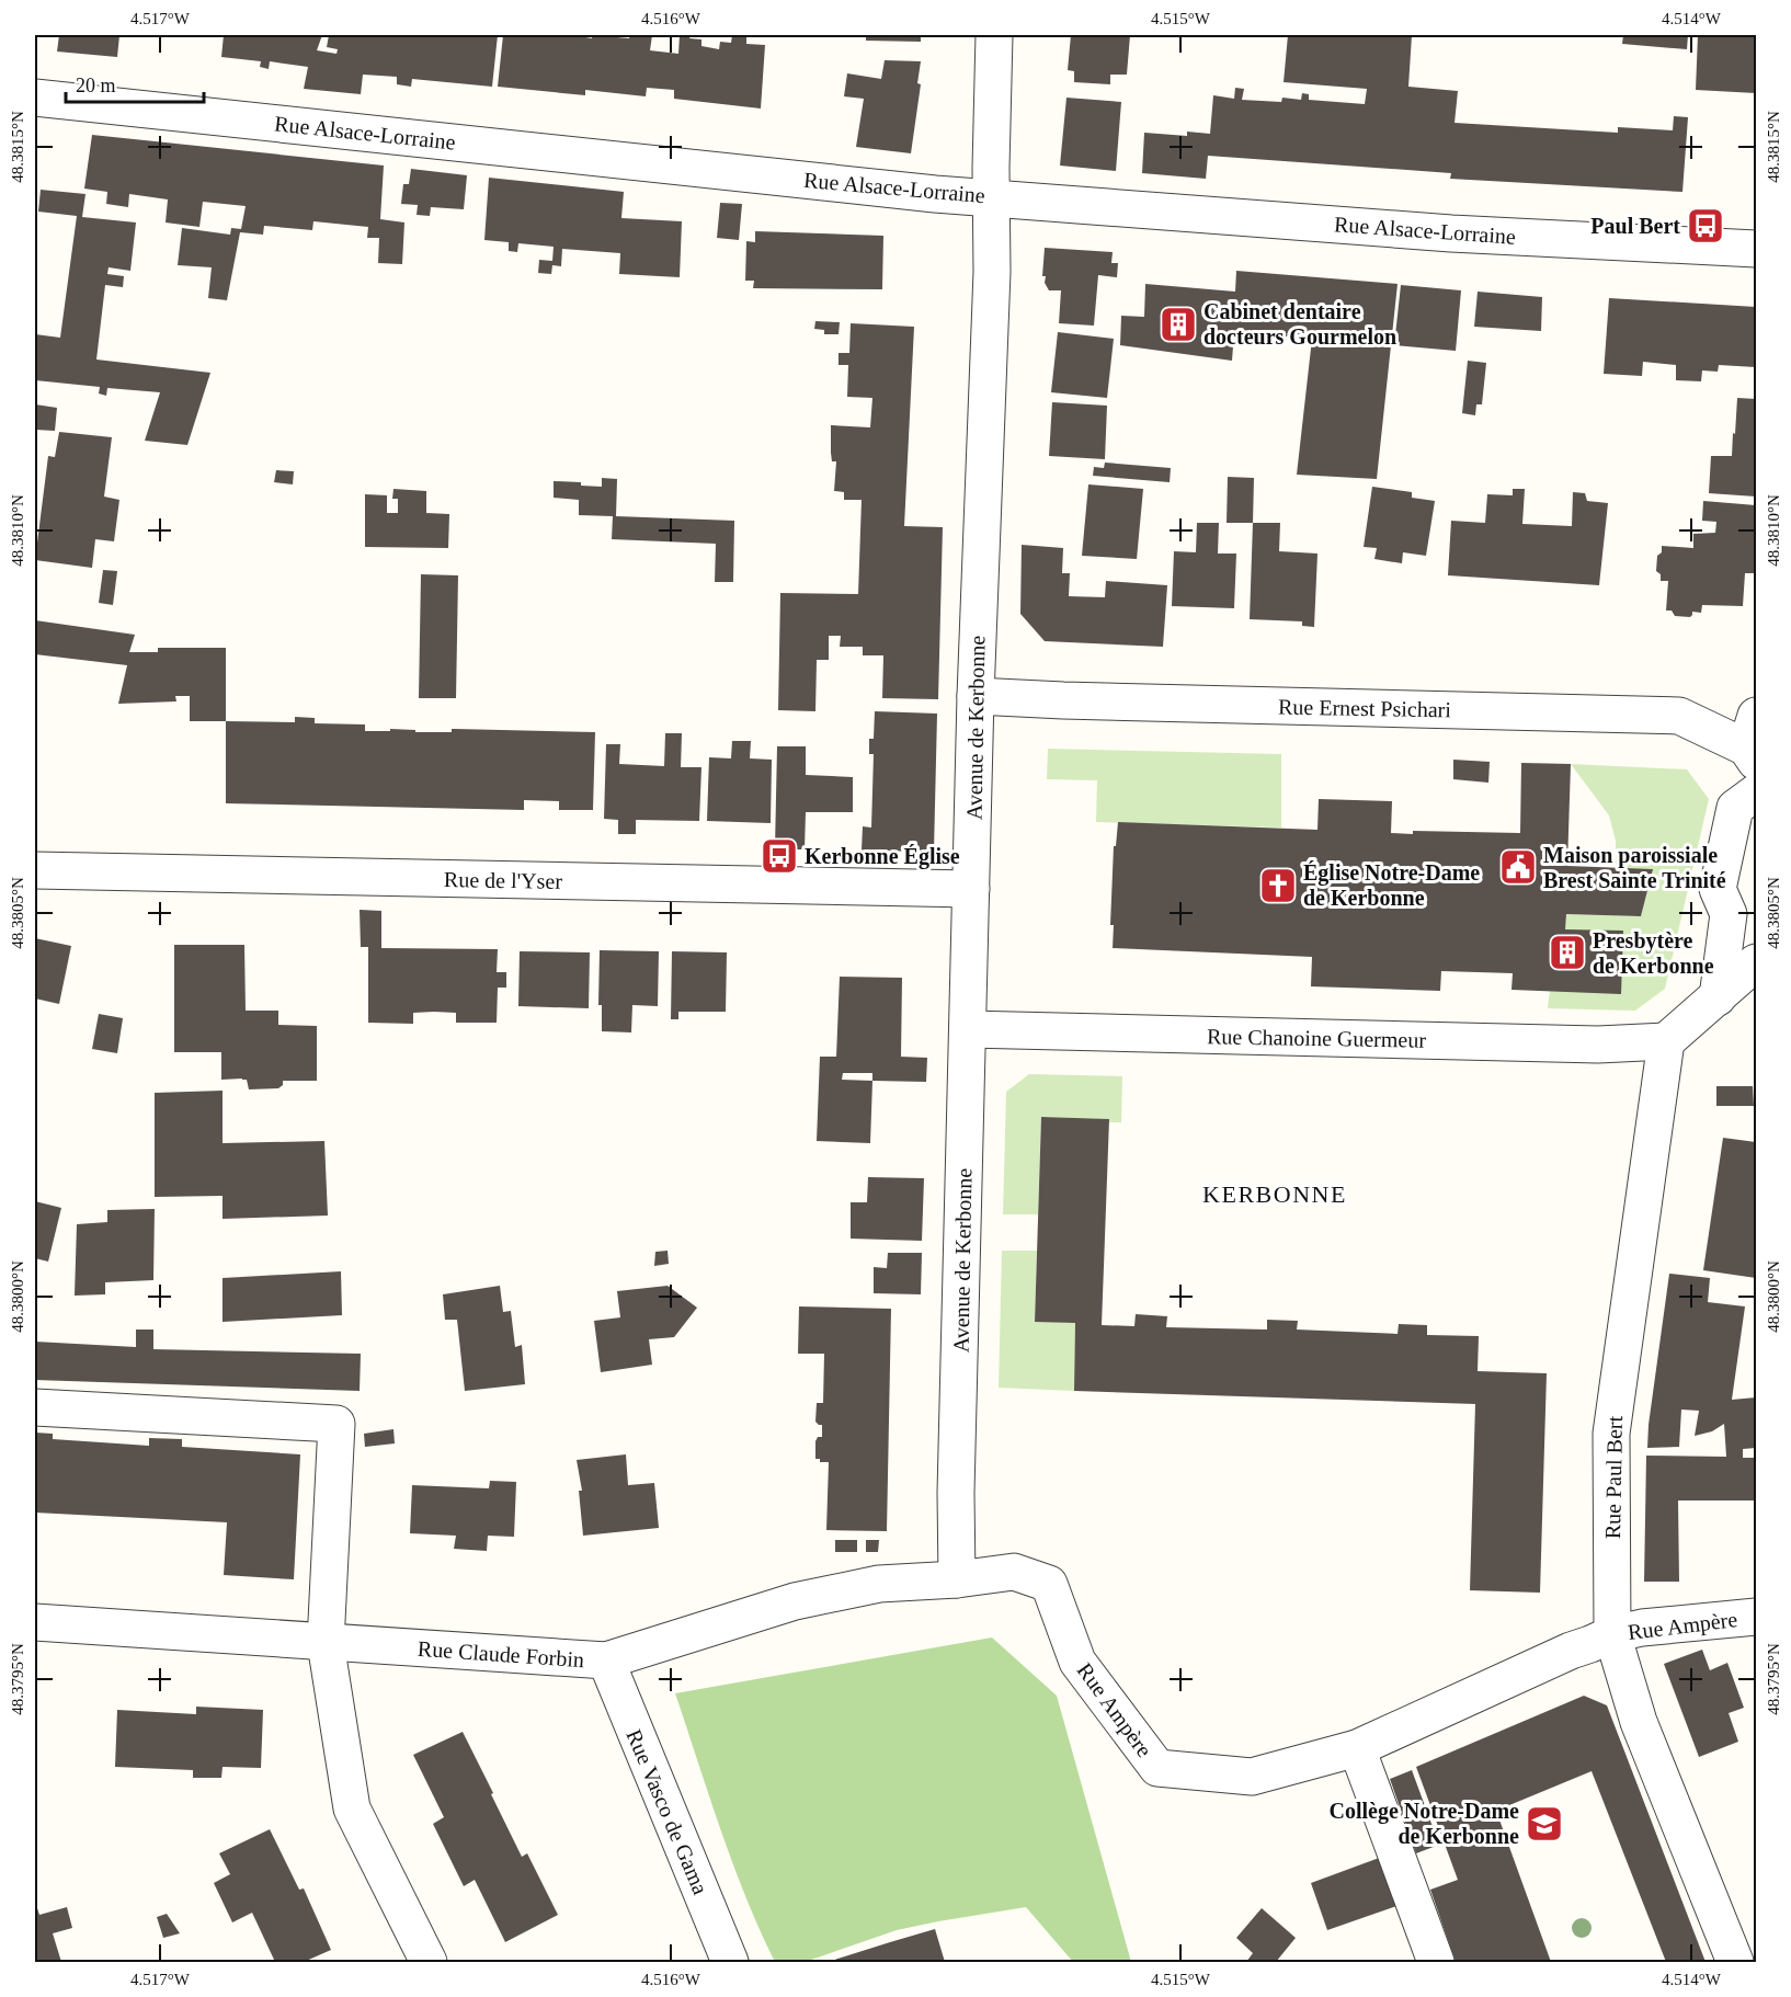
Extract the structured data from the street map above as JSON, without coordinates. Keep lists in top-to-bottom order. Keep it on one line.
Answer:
{"streets":{"street":["Rue Alsace-Lorraine","Rue Ernest Psichari","Avenue de Kerbonne","Rue de l'Yser","Rue Chanoine Guermeur","Rue Paul Bert","Rue Ampère","Rue Claude Forbin","Rue Vasco de Gama"]},"crossings":[["Rue Alsace-Lorraine","Avenue de Kerbonne"],["Rue Ernest Psichari","Avenue de Kerbonne"],["Avenue de Kerbonne","Rue de l'Yser"],["Avenue de Kerbonne","Rue Chanoine Guermeur"],["Avenue de Kerbonne","Rue Ampère"],["Avenue de Kerbonne","Rue Claude Forbin"],["Rue Chanoine Guermeur","Rue Paul Bert"],["Rue Paul Bert","Rue Ampère"],["Rue Ampère","Rue Claude Forbin"],["Rue Claude Forbin","Rue Vasco de Gama"]],"districts":["KERBONNE"],"places":{"bus stop":["Paul Bert","Kerbonne Église"],"building":["Cabinet dentaire docteurs Gourmelon","Presbytère de Kerbonne"],"public building":["Maison paroissiale Brest Sainte Trinité"],"church":["Église Notre-Dame de Kerbonne"],"school or university":["Collège Notre-Dame de Kerbonne"]},"scale_bar":"20 m","coordinates":["4.517°W","4.516°W","4.515°W","4.514°W","48.3815°N","48.3810°N","48.3805°N","48.3800°N","48.3795°N"]}
